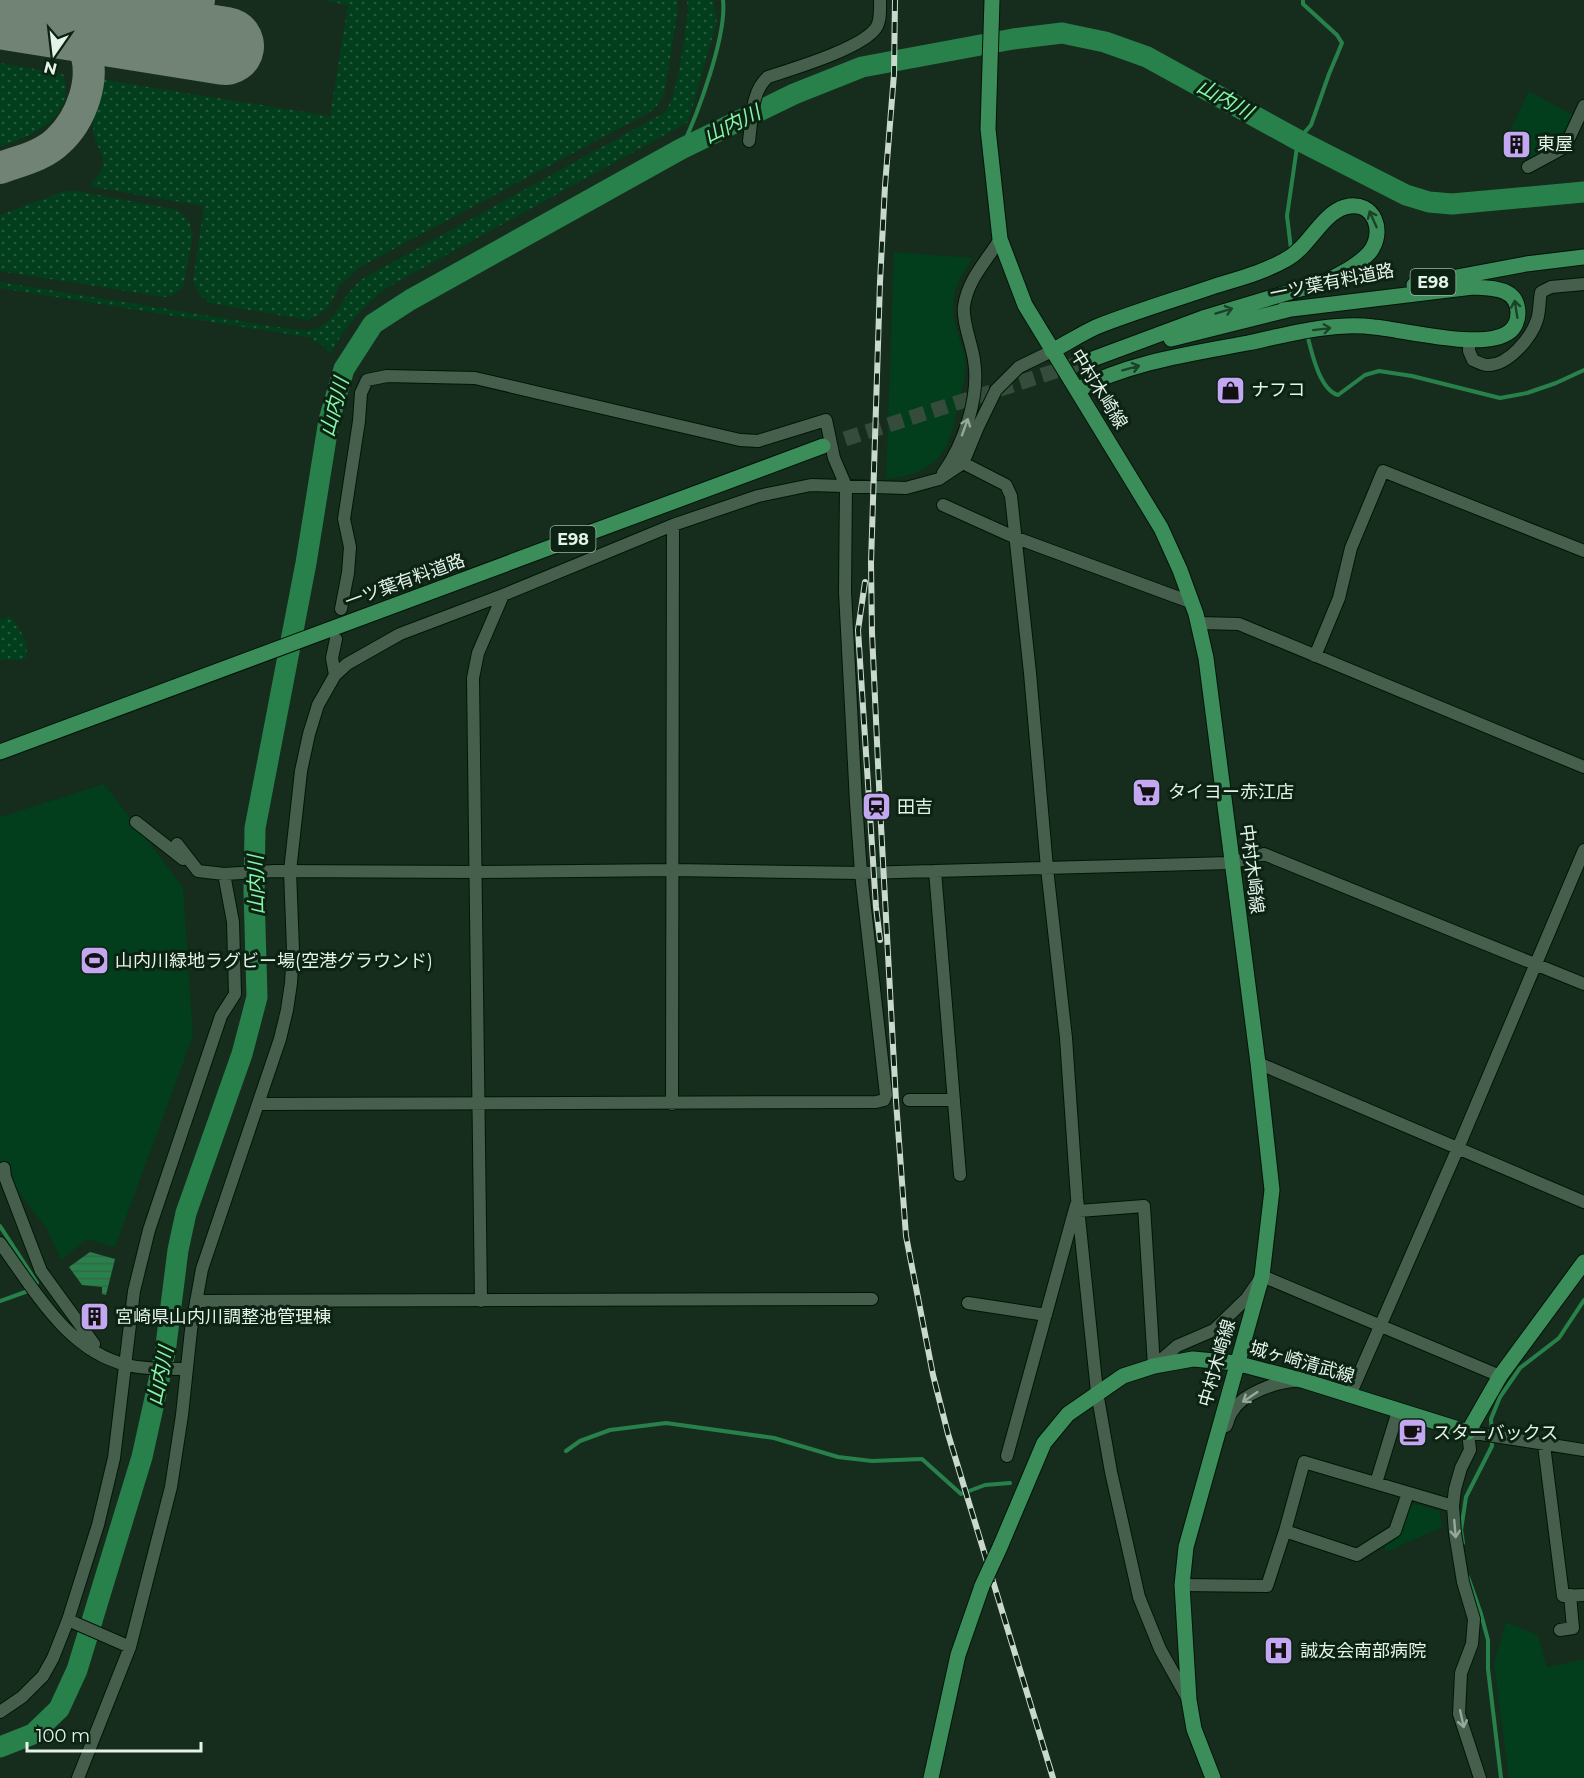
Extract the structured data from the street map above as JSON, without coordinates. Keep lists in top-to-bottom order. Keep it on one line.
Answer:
{"streets":{"main road":["一ツ葉有料道路","E98","中村木崎線","城ヶ崎清武線"]},"crossings":[["一ツ葉有料道路","中村木崎線"],["中村木崎線","城ヶ崎清武線"]],"water":["山内川"],"places":{"building":["東屋","宮崎県山内川調整池管理棟"],"shop":["ナフコ"],"supermarket":["タイヨー赤江店"],"station":["田吉"],"sports":["山内川緑地ラグビー場(空港グラウンド)"],"cafe":["スターバックス"],"hospital":["誠友会南部病院"]},"scale_bar":"100 m","north":"bottom"}
